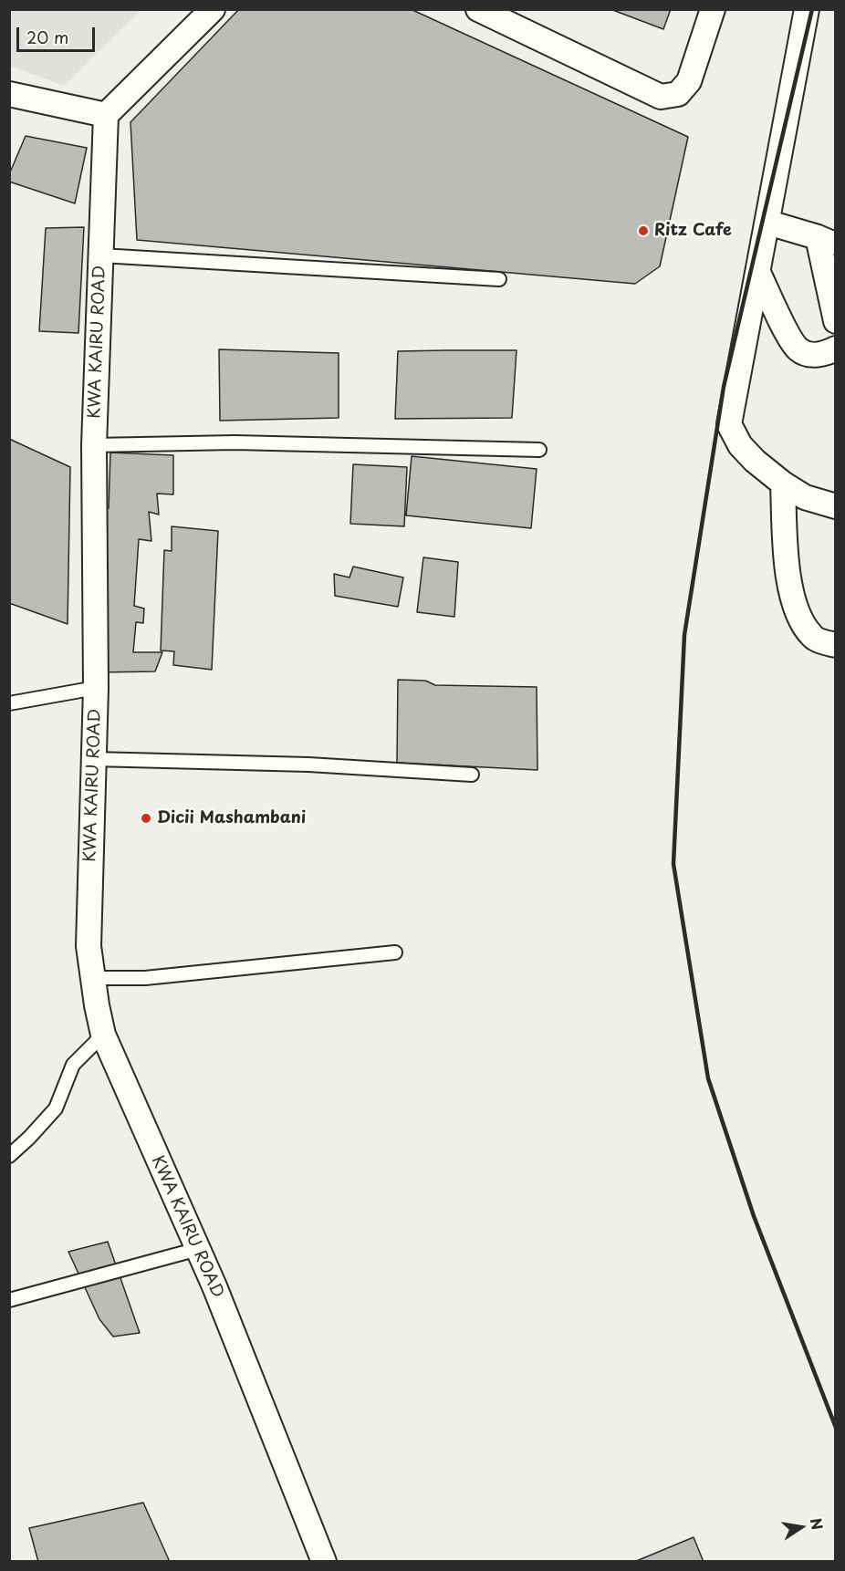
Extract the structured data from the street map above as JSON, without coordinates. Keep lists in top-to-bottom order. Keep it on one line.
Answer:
{"streets":{"street":["KWA KAIRU ROAD"]},"places":["Ritz Cafe","Dicii Mashambani"],"scale_bar":"20 m","north":"right"}
